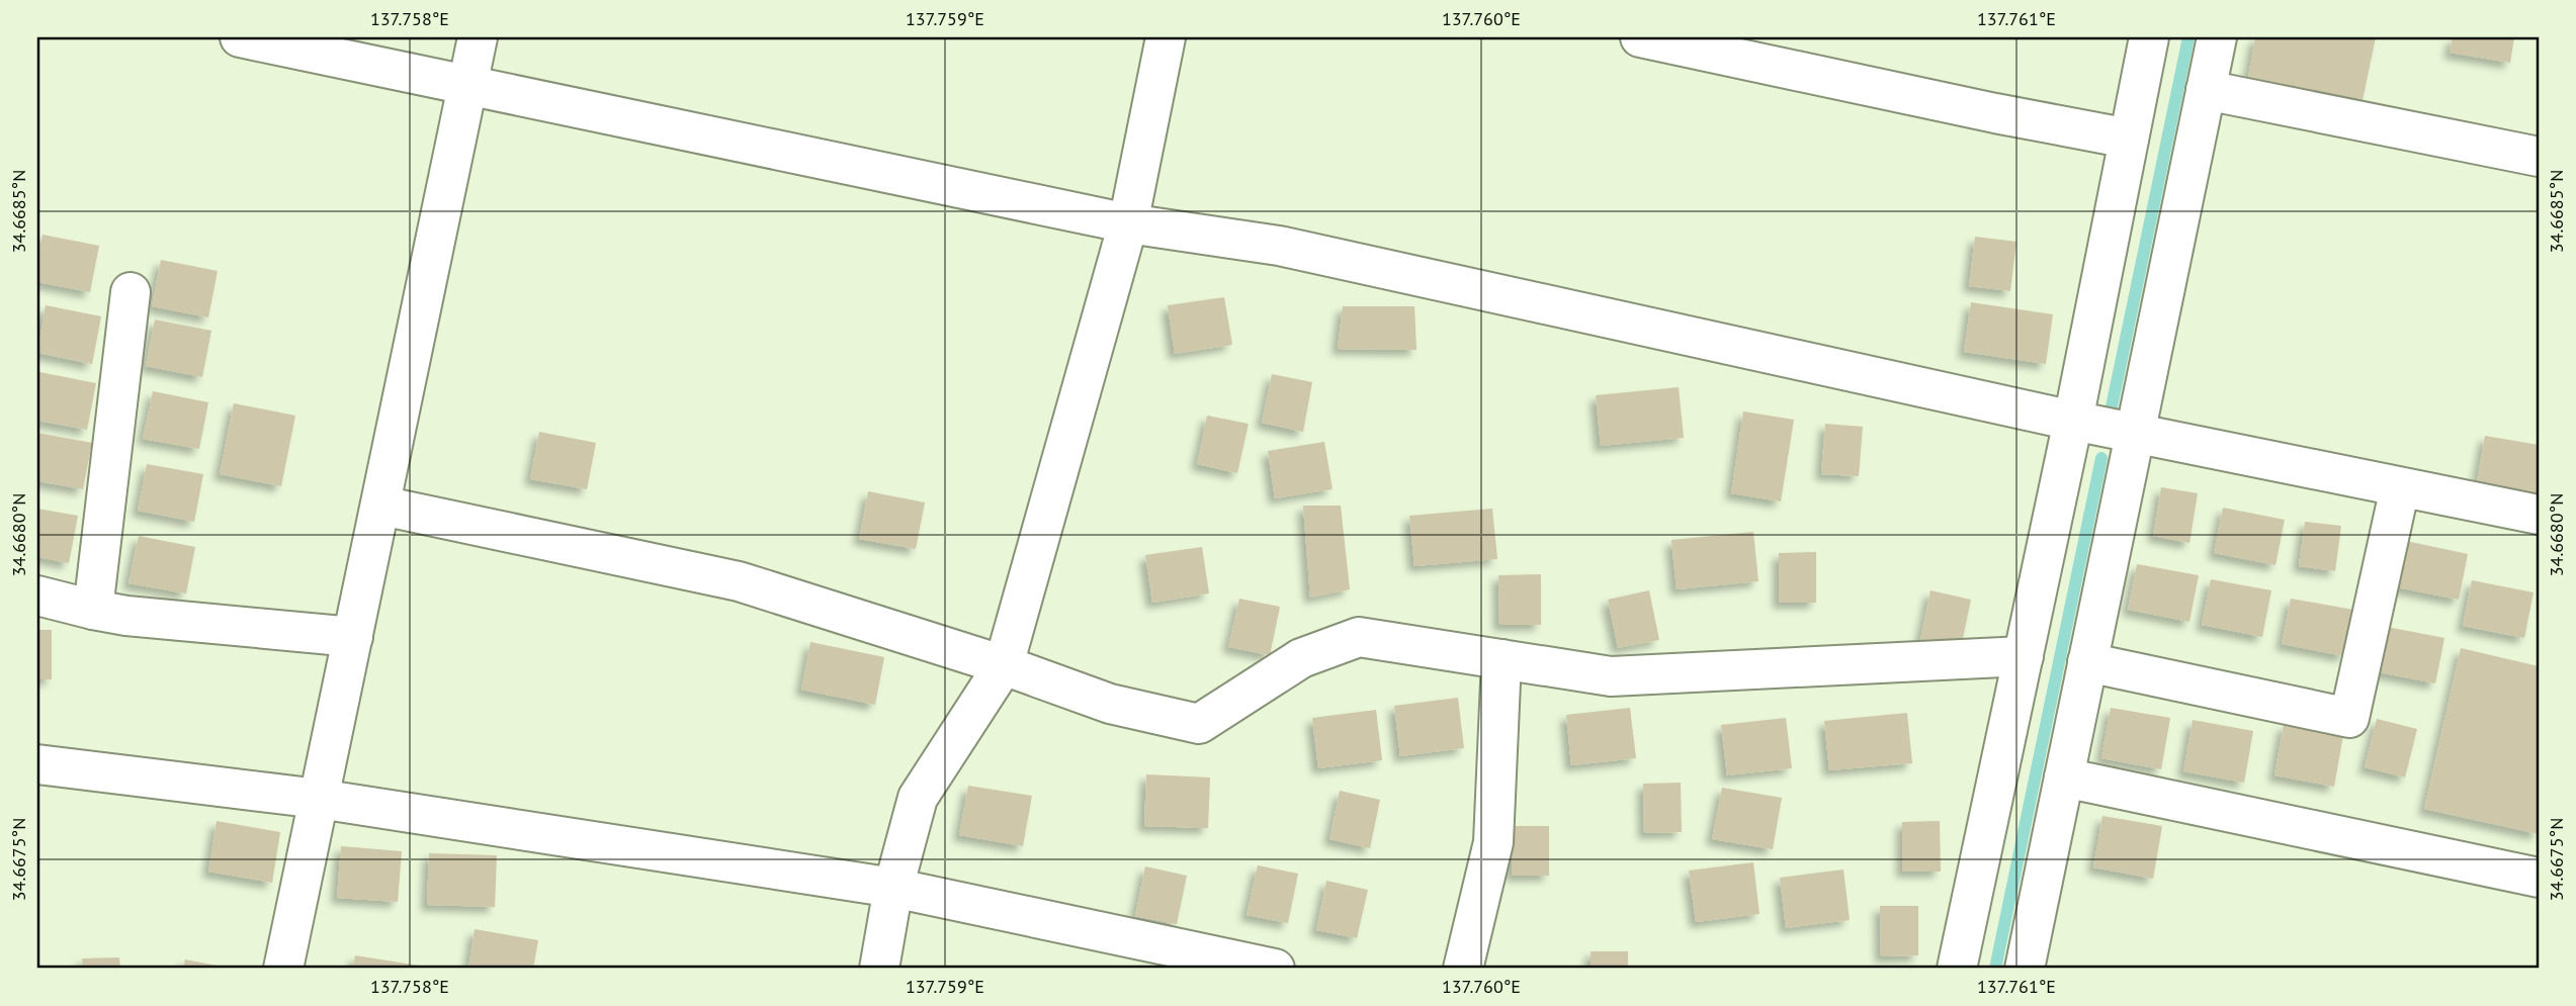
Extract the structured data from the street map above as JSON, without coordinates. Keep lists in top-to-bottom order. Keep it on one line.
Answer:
{"coordinates":["137.758°E","137.759°E","137.760°E","137.761°E","34.6685°N","34.6680°N","34.6675°N"]}
